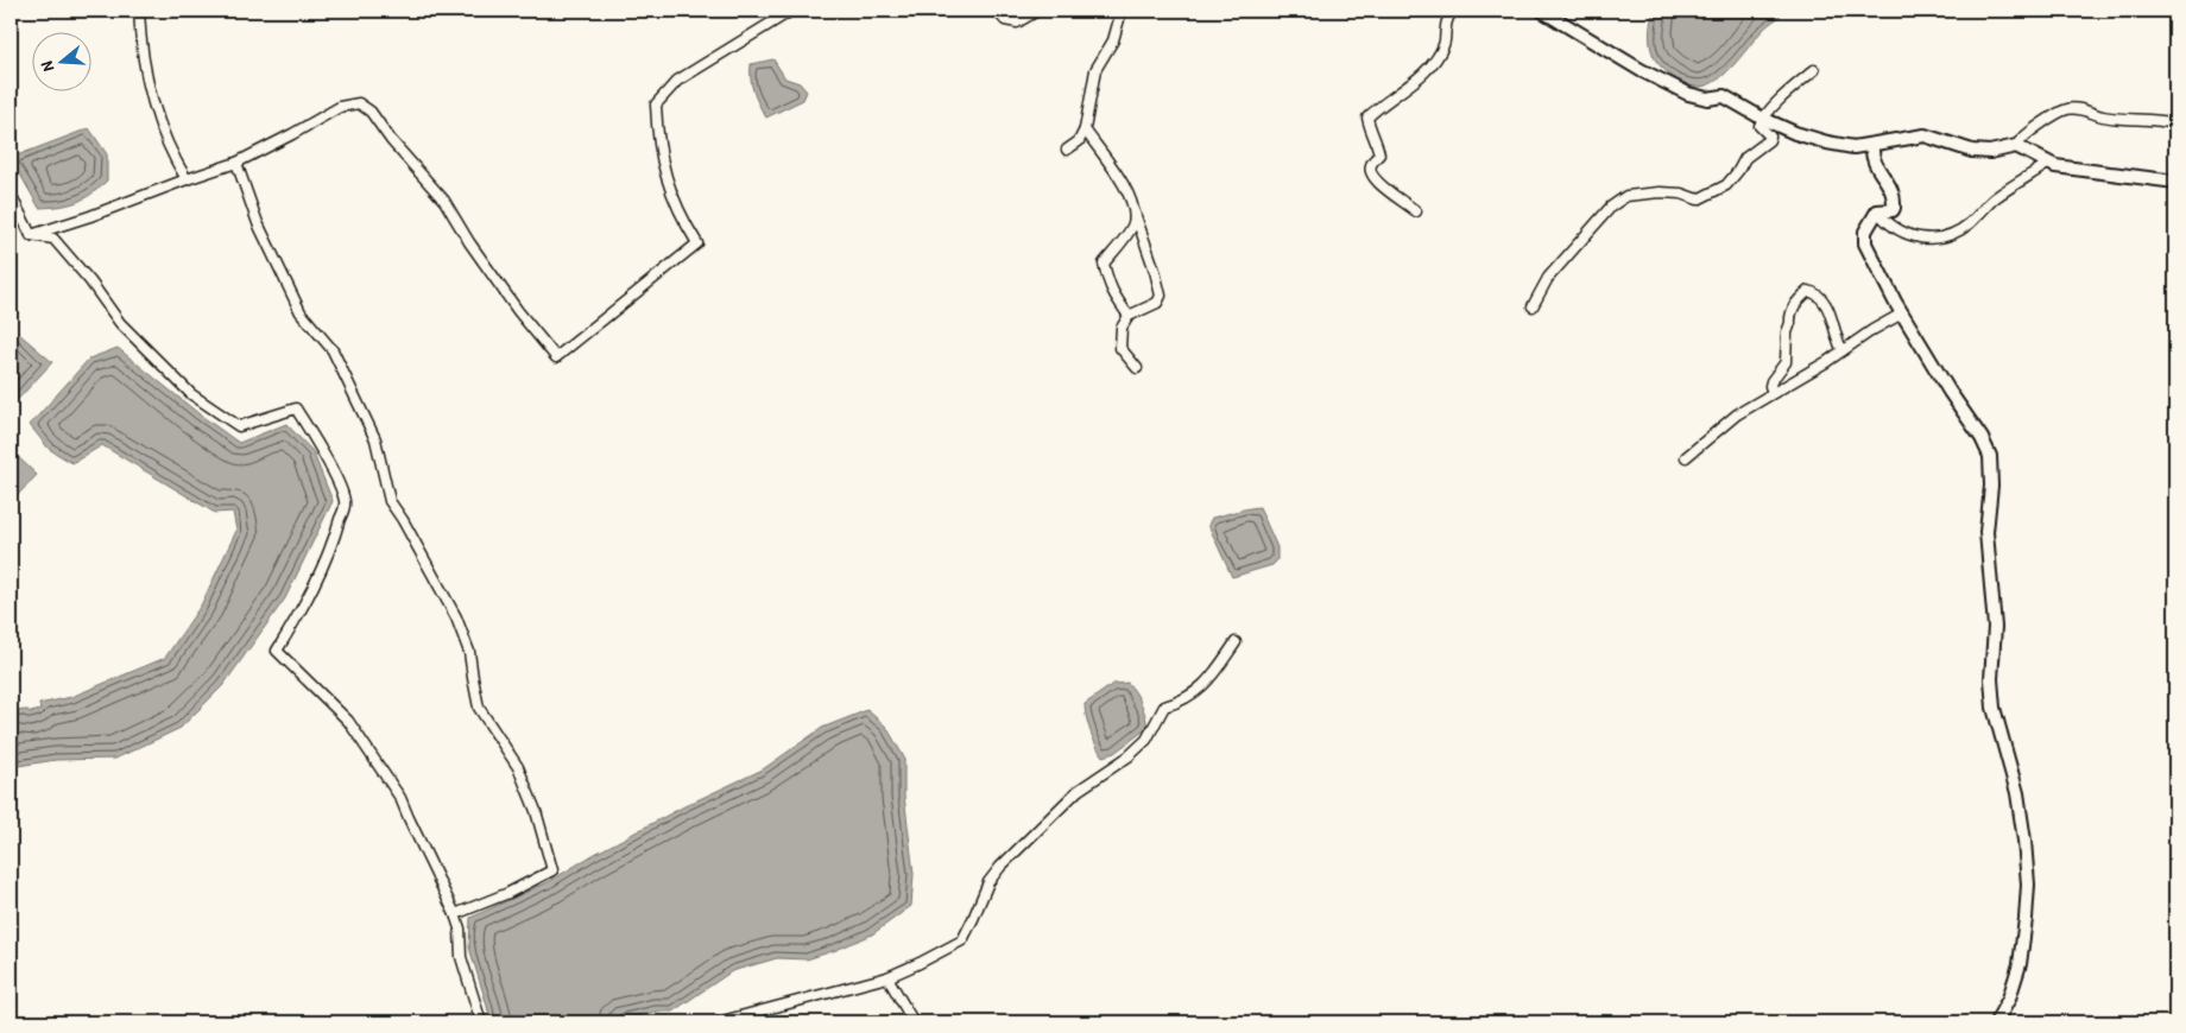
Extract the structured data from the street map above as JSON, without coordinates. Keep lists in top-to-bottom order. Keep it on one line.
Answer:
{"north":"left"}
